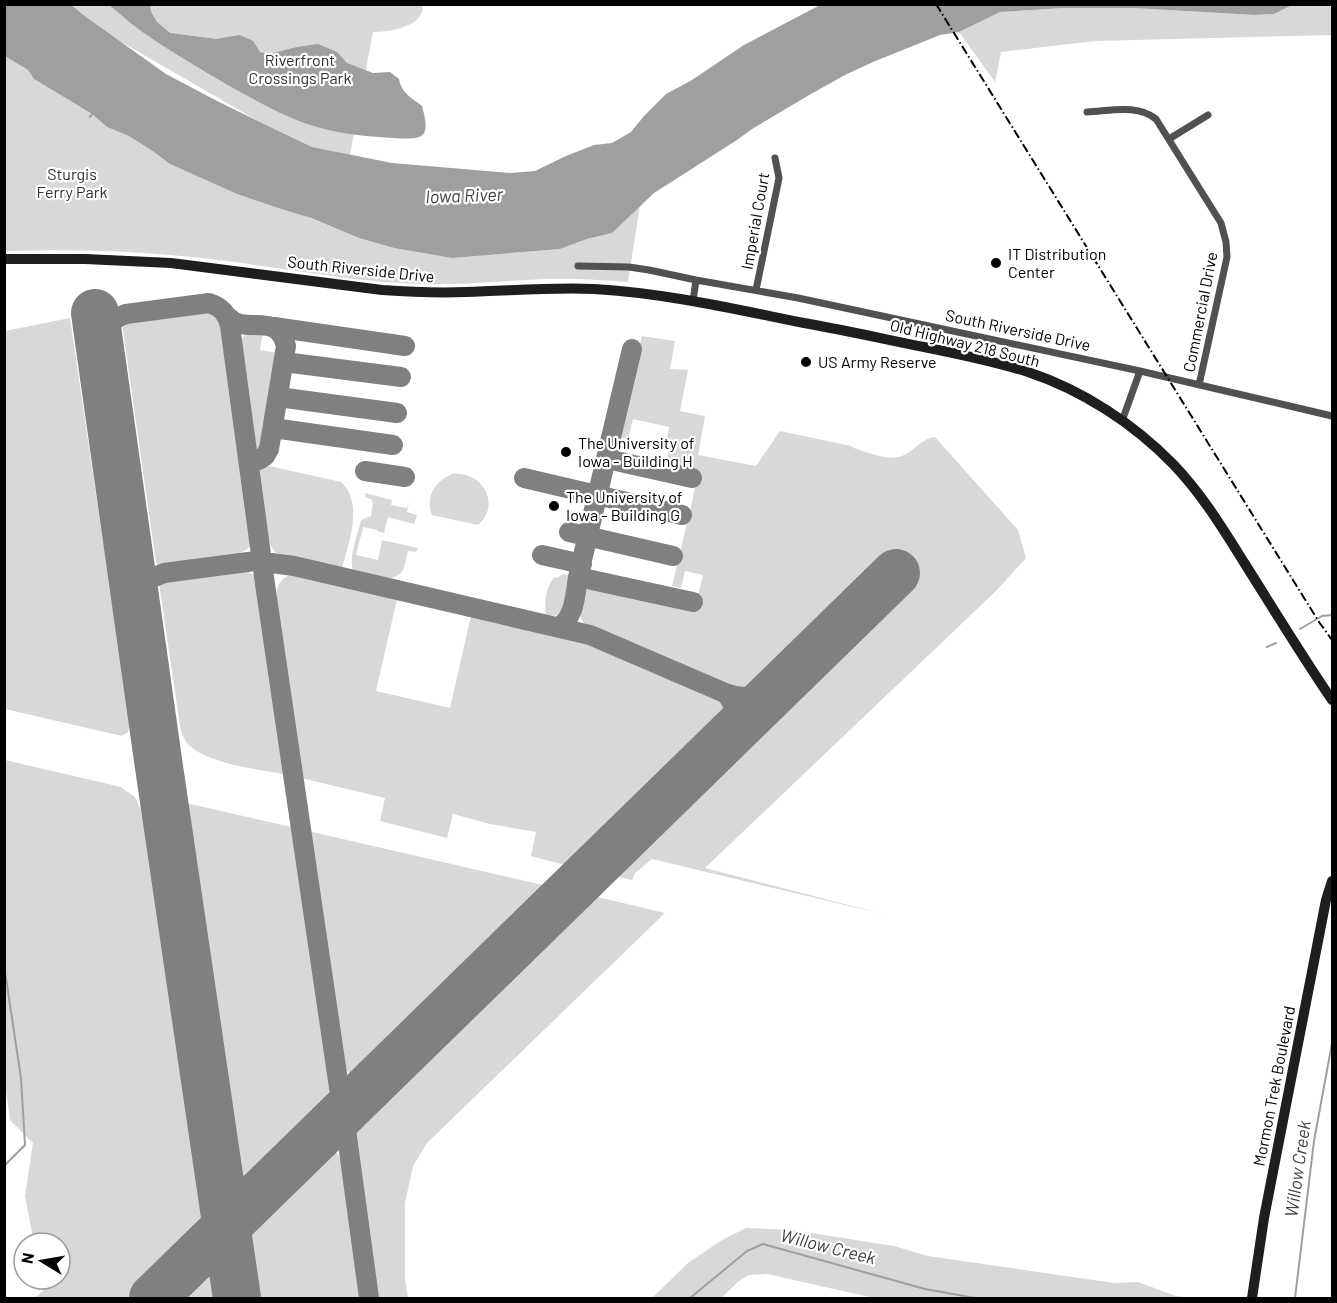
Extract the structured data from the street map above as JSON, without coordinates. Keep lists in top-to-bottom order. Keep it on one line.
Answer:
{"streets":{"main road":["South Riverside Drive","Old Highway 218 South","Mormon Trek Boulevard"],"street":["Imperial Court","Commercial Drive"]},"crossings":[["Imperial Court","South Riverside Drive"],["South Riverside Drive","Commercial Drive"],["South Riverside Drive","Old Highway 218 South"]],"water":["Iowa River","Willow Creek"],"parks":["Riverfront Crossings Park","Sturgis Ferry Park"],"places":["IT Distribution Center","US Army Reserve","The University of Iowa - Building H","The University of Iowa - Building G"],"north":"left"}
